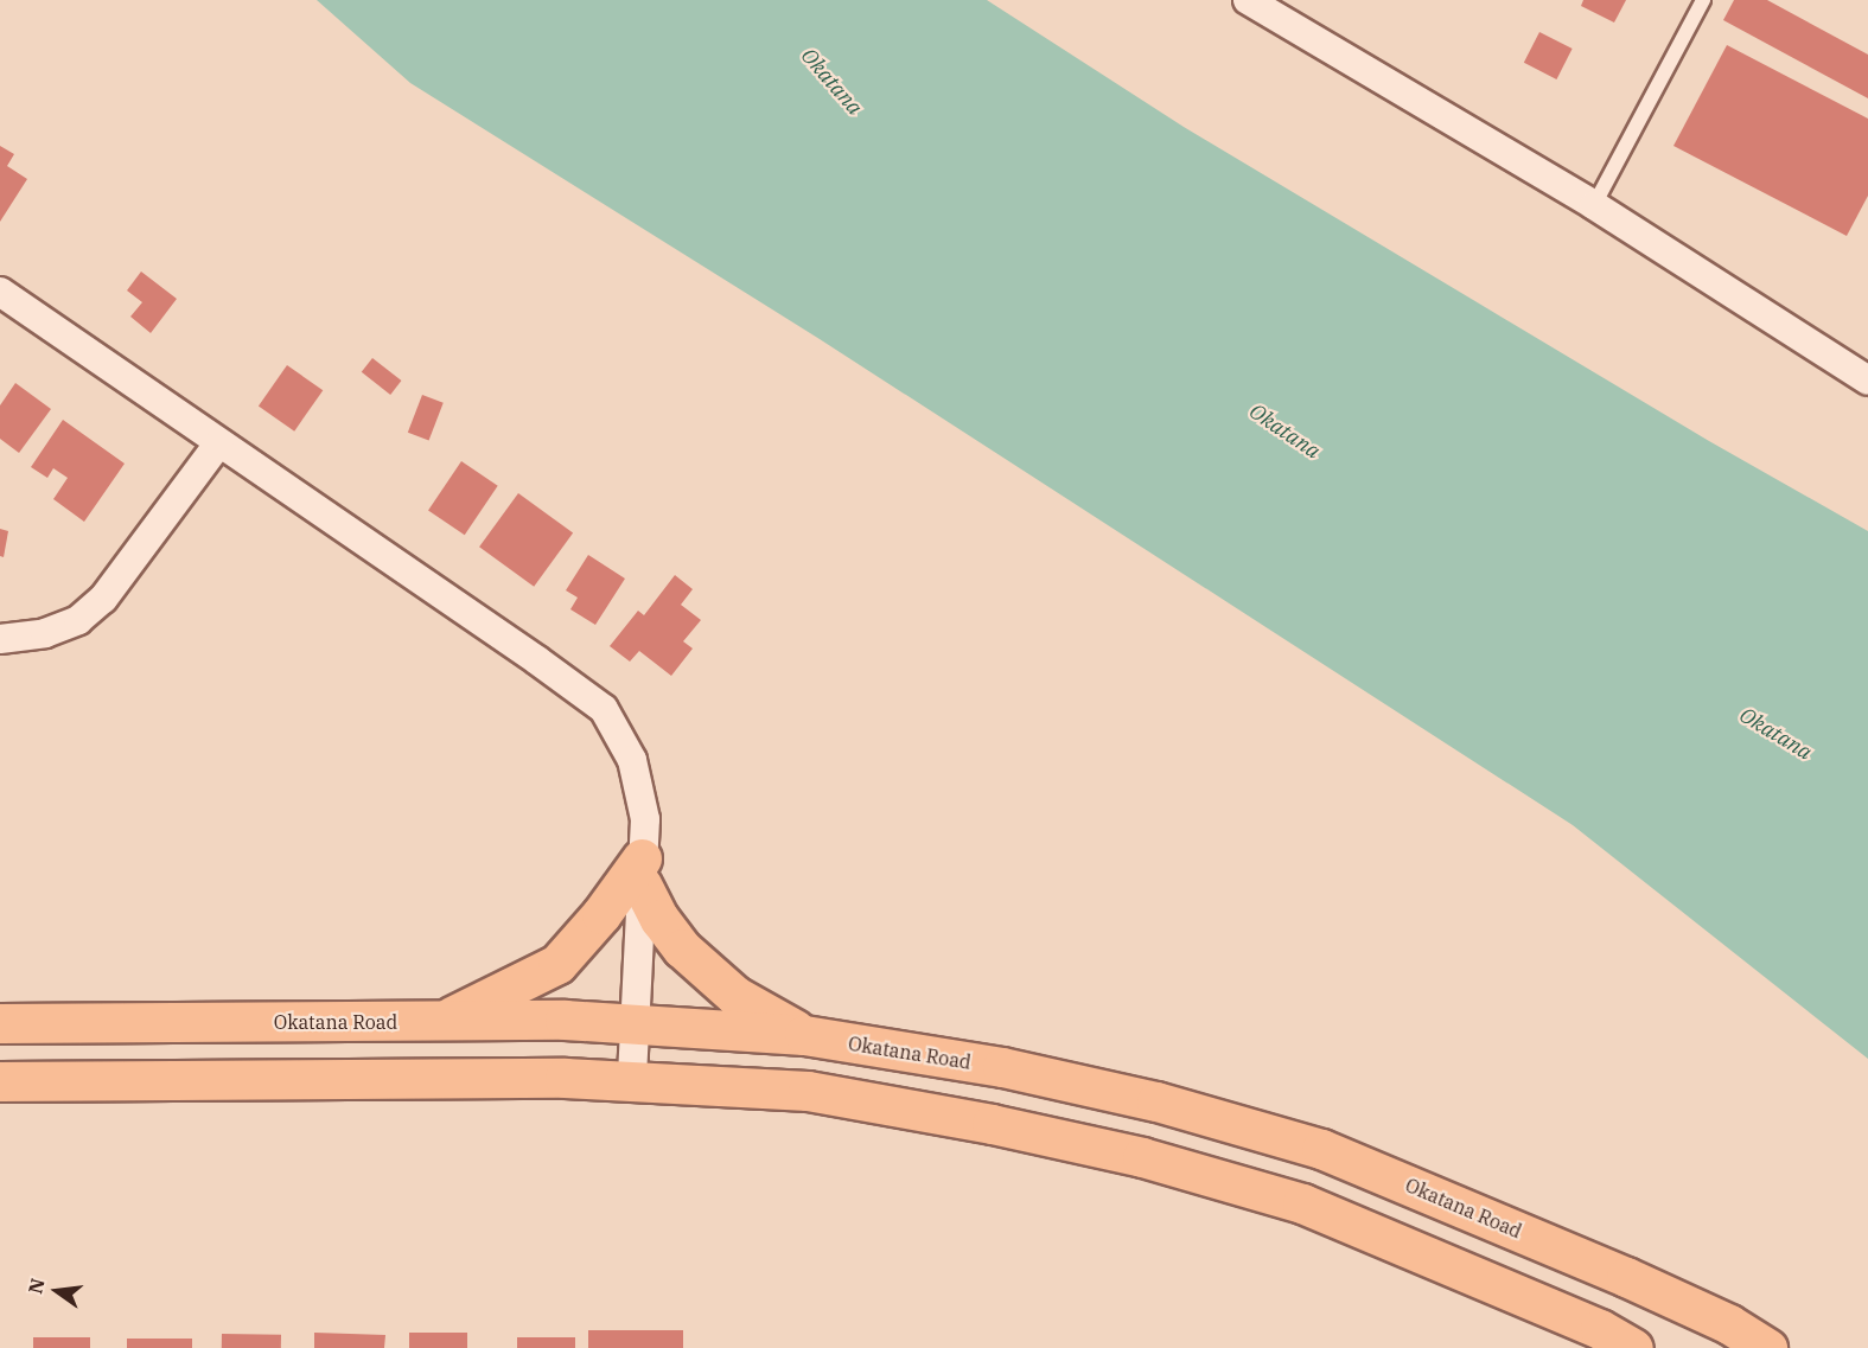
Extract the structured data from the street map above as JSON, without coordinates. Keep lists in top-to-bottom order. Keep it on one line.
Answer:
{"streets":{"main road":["Okatana Road"]},"water":["Okatana"],"north":"left"}
